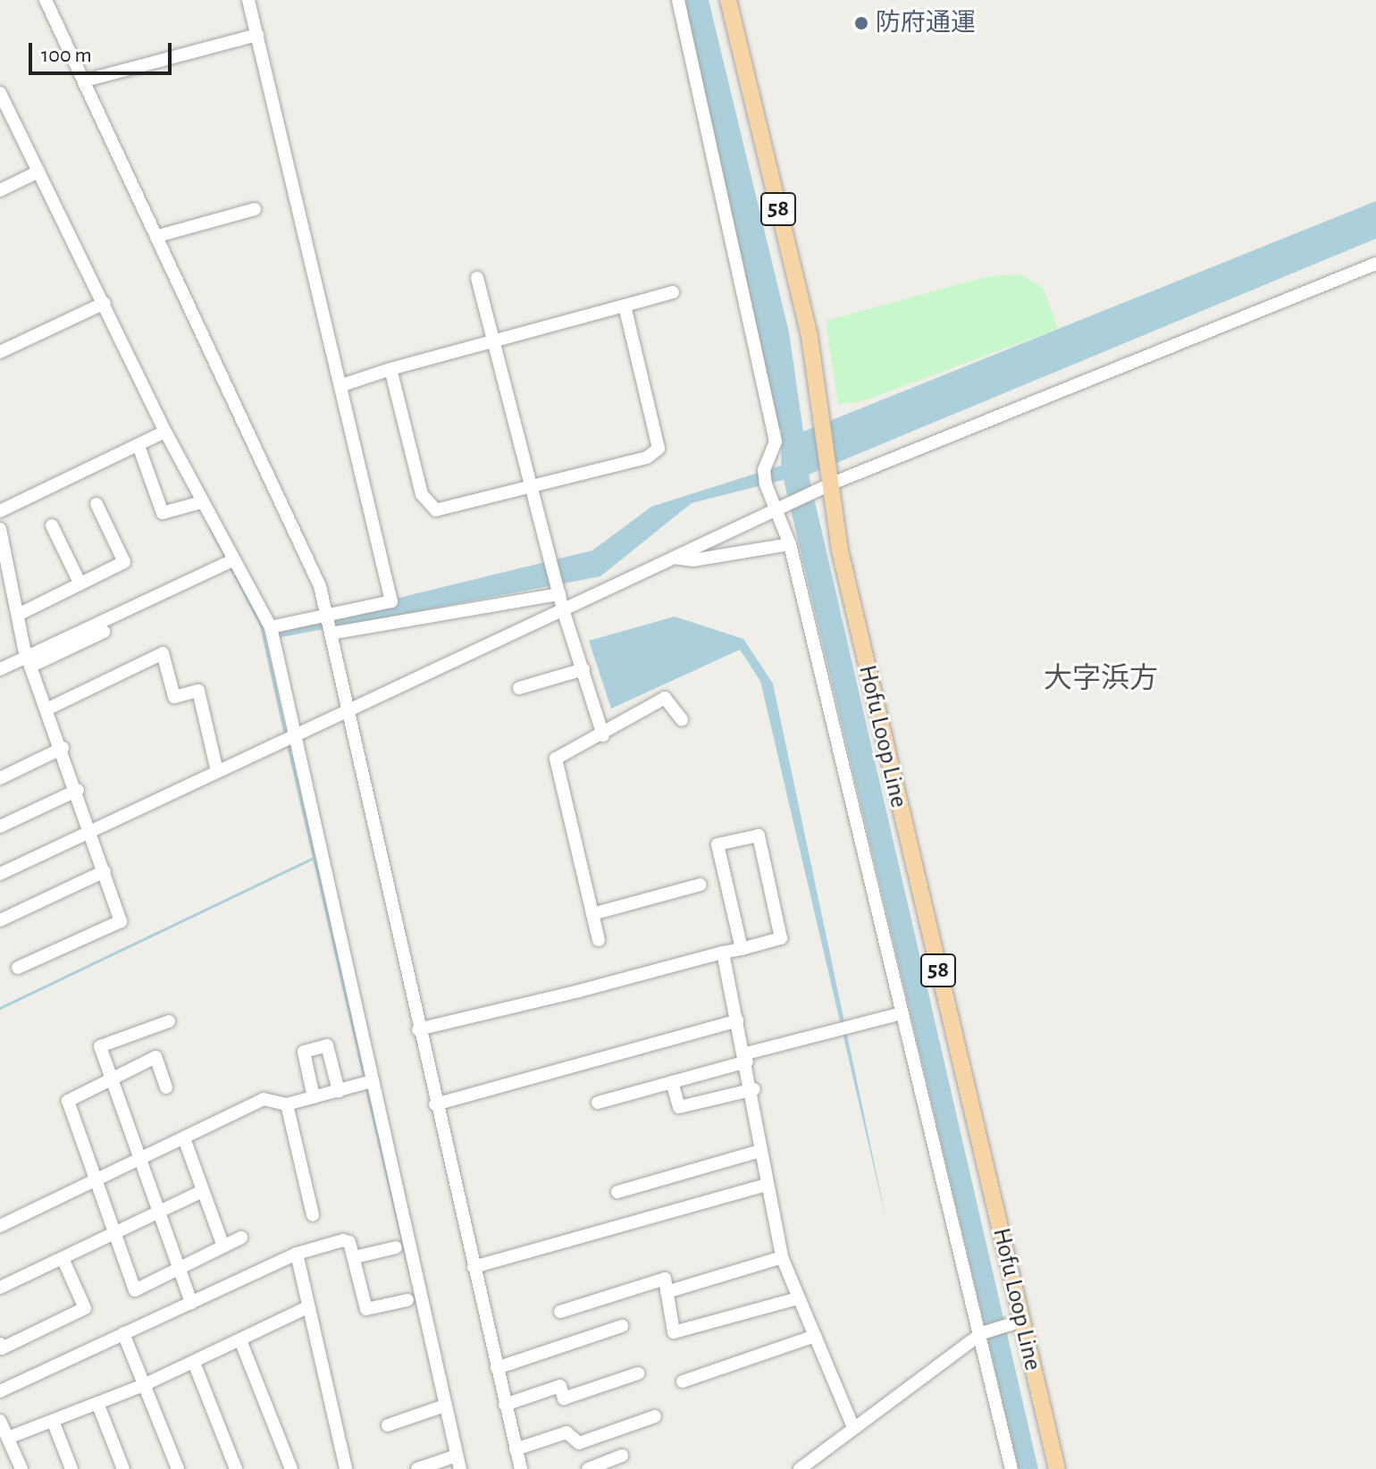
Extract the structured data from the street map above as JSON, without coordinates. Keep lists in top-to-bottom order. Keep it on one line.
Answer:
{"streets":{"main road":["58","Hofu Loop Line"]},"districts":["大字浜方"],"places":["防府通運"],"scale_bar":"100 m"}
